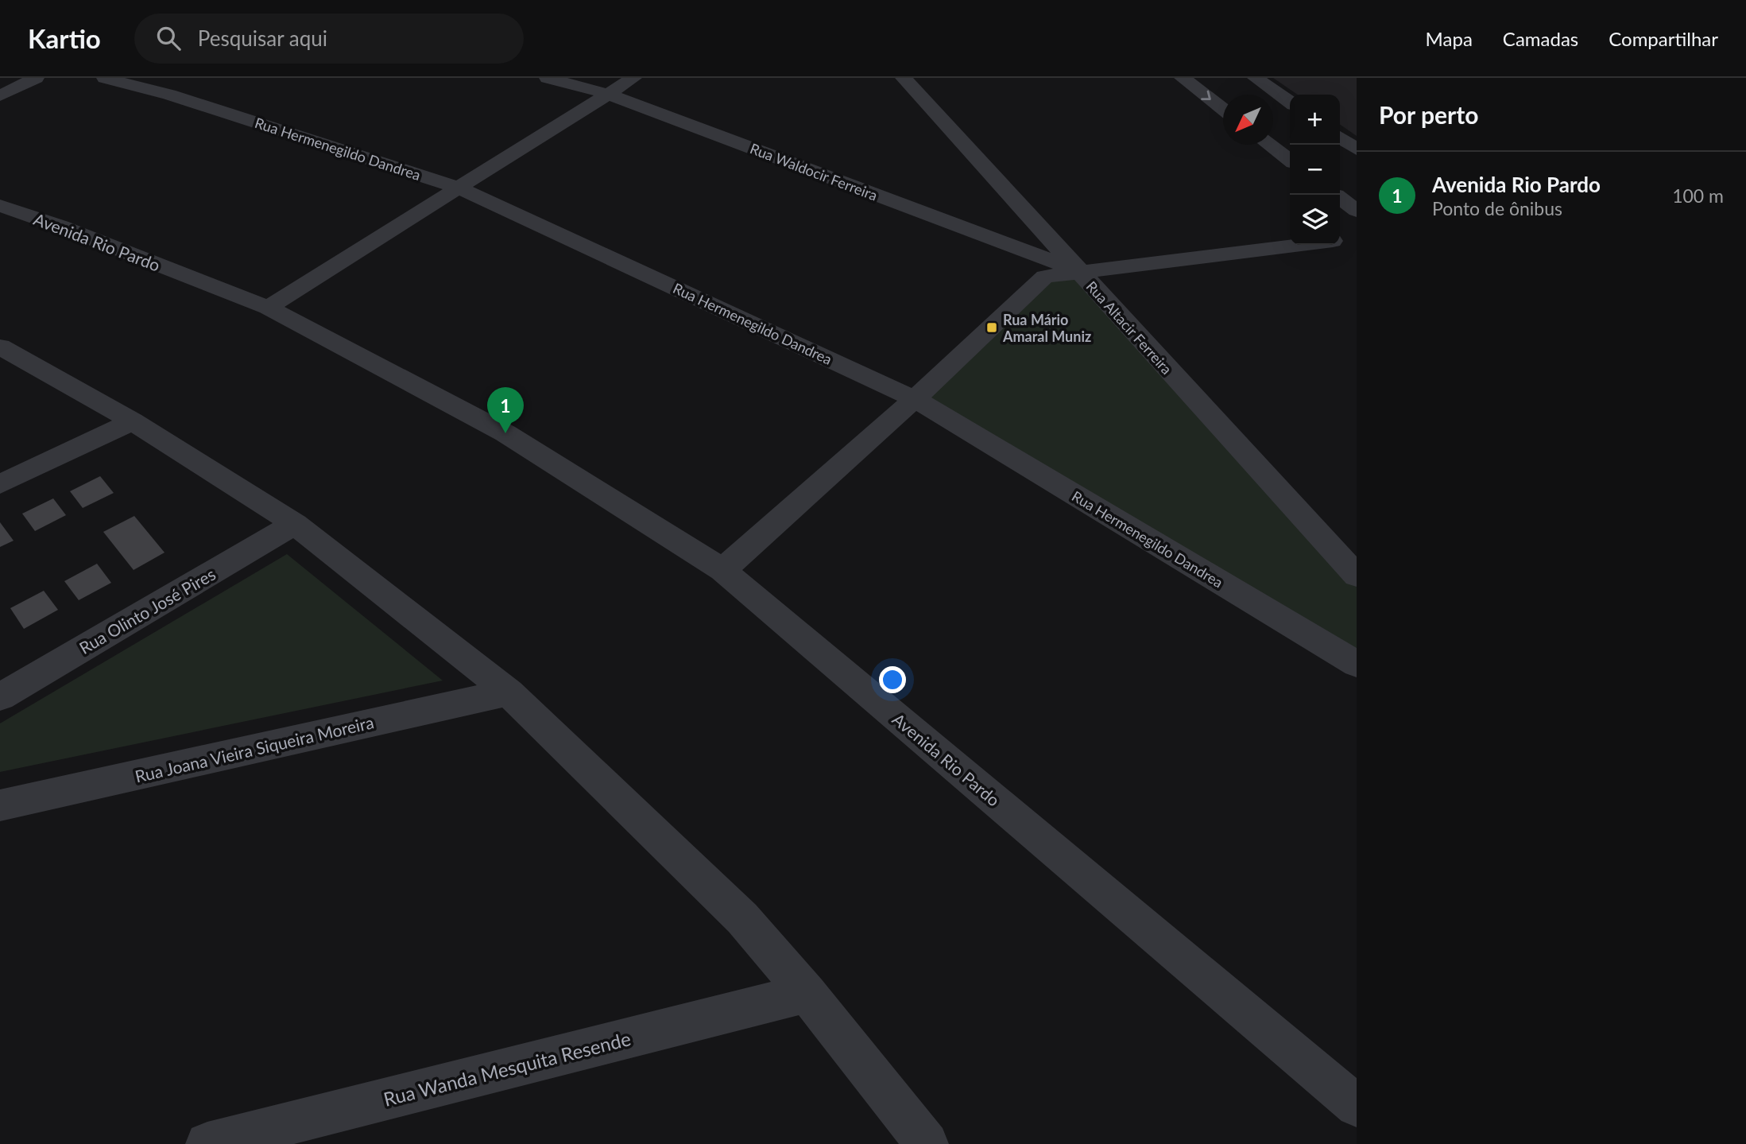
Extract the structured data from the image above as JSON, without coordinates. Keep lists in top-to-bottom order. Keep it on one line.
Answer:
{"streets":{"street":["Rua Hermenegildo Dandrea","Rua Waldocir Ferreira","Avenida Rio Pardo","Rua Altacir Ferreira","Rua Olinto José Pires","Rua Joana Vieira Siqueira Moreira","Rua Wanda Mesquita Resende"]},"crossings":[["Rua Waldocir Ferreira","Rua Altacir Ferreira"]],"places":{"transit":["Rua Mário Amaral Muniz"]},"north":"bottom left","page":{"header":"Kartio","search":"Pesquisar aqui","nav":["Mapa","Camadas","Compartilhar"],"heading":"Por perto","map_buttons":["+","−"],"list":[{"mark":"1","name":"Avenida Rio Pardo","note":"Ponto de ônibus","value":"100 m"}],"pins":"1"}}
